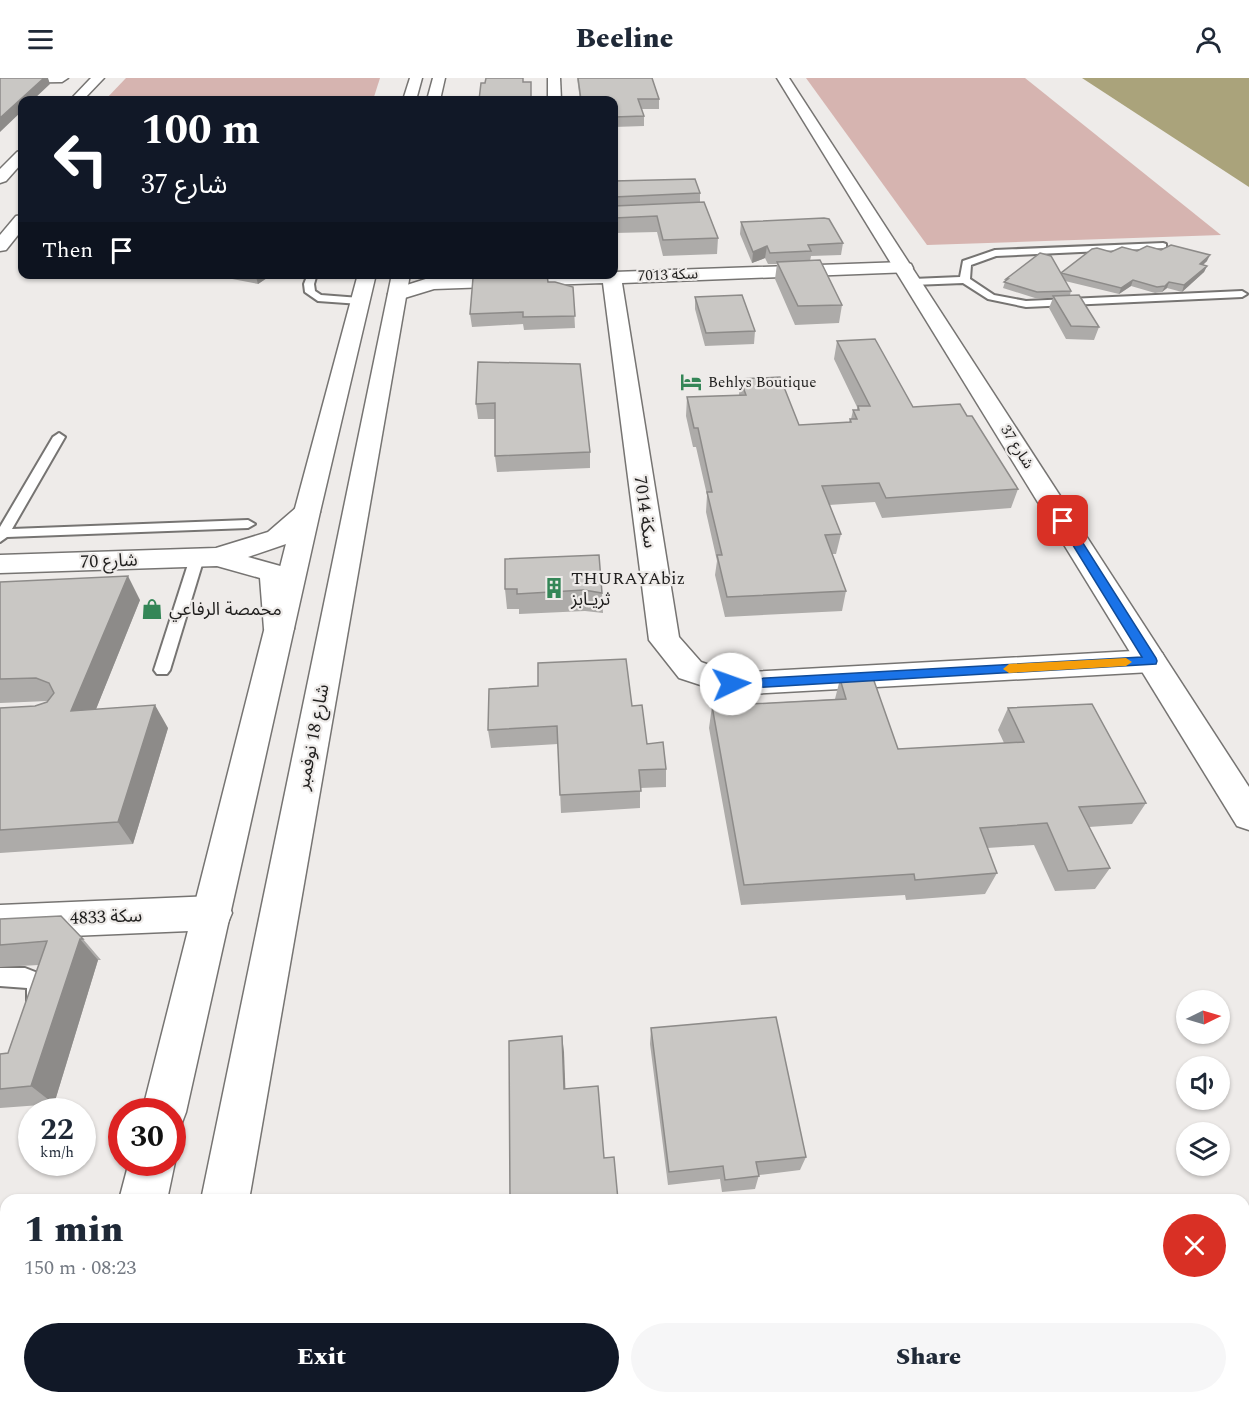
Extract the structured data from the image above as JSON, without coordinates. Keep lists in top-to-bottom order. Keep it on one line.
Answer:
{"streets":{"street":["سكة 7013","شارع 37","سكة 7014","شارع 70","شارع 18 نوفمبر","سكة 4833"]},"crossings":[["سكة 7013","شارع 37"],["سكة 7013","شارع 18 نوفمبر"],["شارع 37","سكة 7014"]],"places":{"hotel":["Behlys Boutique"],"building":["THURAYAbiz ثريـابز"],"shop":["محمصة الرفاعي"]},"north":"right","page":{"header":"Beeline","turn":["100 m","شارع 37"],"then":"Then","speed":"22 km/h","limit":"30","heading":["1 min","150 m · 08:23"],"buttons":["Exit","Share"]}}
